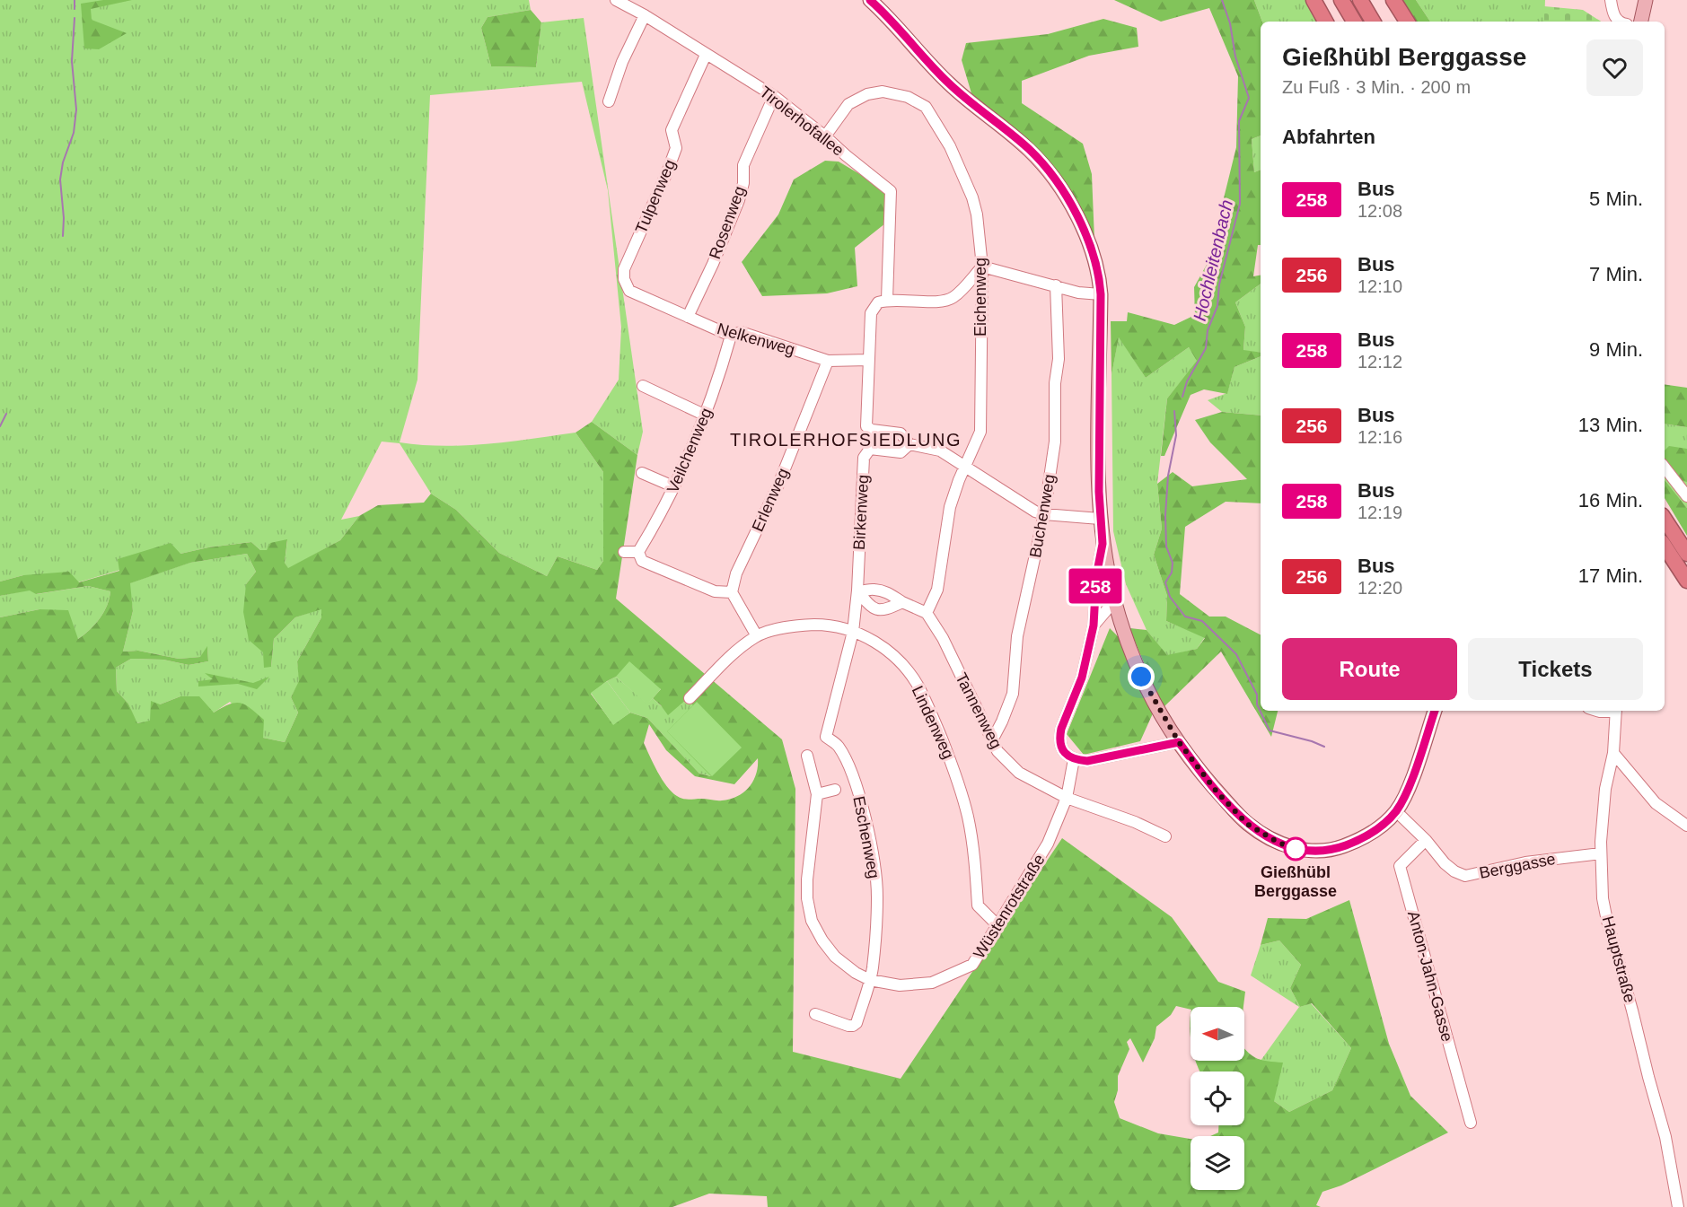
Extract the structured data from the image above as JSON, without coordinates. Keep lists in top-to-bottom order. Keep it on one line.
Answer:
{"streets":{"street":["Tirolerhofallee","Tulpenweg","Rosenweg","Eichenweg","Nelkenweg","Veilchenweg","Erlenweg","Birkenweg","Buchenweg","Tannenweg","Lindenweg","Eschenweg","Berggasse","Wüstenrotstraße","Hauptstraße","Anton-Jahn-Gasse"]},"crossings":[["Tirolerhofallee","Tulpenweg"],["Tirolerhofallee","Rosenweg"],["Tirolerhofallee","Eichenweg"],["Tirolerhofallee","Birkenweg"],["Tulpenweg","Nelkenweg"],["Rosenweg","Nelkenweg"],["Eichenweg","Tannenweg"],["Nelkenweg","Veilchenweg"],["Nelkenweg","Erlenweg"],["Nelkenweg","Birkenweg"],["Birkenweg","Lindenweg"],["Birkenweg","Eschenweg"],["Buchenweg","Tannenweg"],["Tannenweg","Wüstenrotstraße"],["Lindenweg","Wüstenrotstraße"],["Eschenweg","Wüstenrotstraße"],["Berggasse","Hauptstraße"],["Berggasse","Anton-Jahn-Gasse"]],"districts":["TIROLERHOFSIEDLUNG"],"water":["Hochleitenbach"],"places":["Gießhübl Berggasse"],"lines":["bus line 258"],"north":"left","page":{"on_map":"258","heading":[["Gießhübl Berggasse","Zu Fuß · 3 Min. · 200 m"],"Abfahrten"],"list":[{"mark":"258","name":"Bus","note":"12:08","value":"5 Min."},{"mark":"256","name":"Bus","note":"12:10","value":"7 Min."},{"mark":"258","name":"Bus","note":"12:12","value":"9 Min."},{"mark":"256","name":"Bus","note":"12:16","value":"13 Min."},{"mark":"258","name":"Bus","note":"12:19","value":"16 Min."},{"mark":"256","name":"Bus","note":"12:20","value":"17 Min."}],"buttons":["Route","Tickets"]}}
